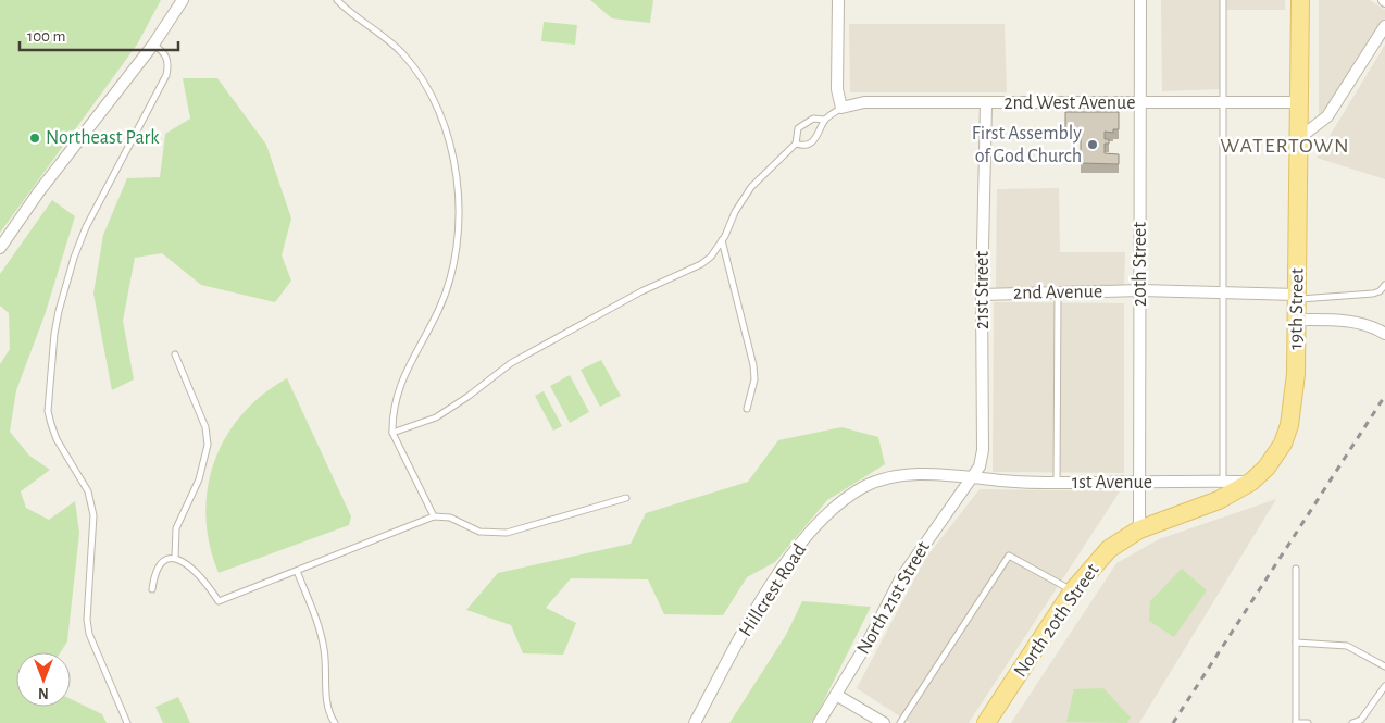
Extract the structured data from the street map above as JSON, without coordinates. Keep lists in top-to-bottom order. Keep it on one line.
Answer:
{"streets":{"main road":["19th Street","North 20th Street"],"street":["2nd West Avenue","20th Street","21st Street","2nd Avenue","1st Avenue","Hillcrest Road","North 21st Street"]},"crossings":[["2nd West Avenue","20th Street"],["2nd West Avenue","21st Street"],["2nd West Avenue","19th Street"],["20th Street","2nd Avenue"],["20th Street","19th Street"],["20th Street","1st Avenue"],["20th Street","North 20th Street"],["21st Street","2nd Avenue"],["21st Street","1st Avenue"],["21st Street","Hillcrest Road"],["21st Street","North 21st Street"],["2nd Avenue","19th Street"],["19th Street","1st Avenue"],["19th Street","North 20th Street"],["1st Avenue","Hillcrest Road"],["1st Avenue","North 21st Street"],["Hillcrest Road","North 21st Street"]],"districts":["WATERTOWN"],"places":["Northeast Park","First Assembly of God Church"],"scale_bar":"100 m","north":"bottom"}
